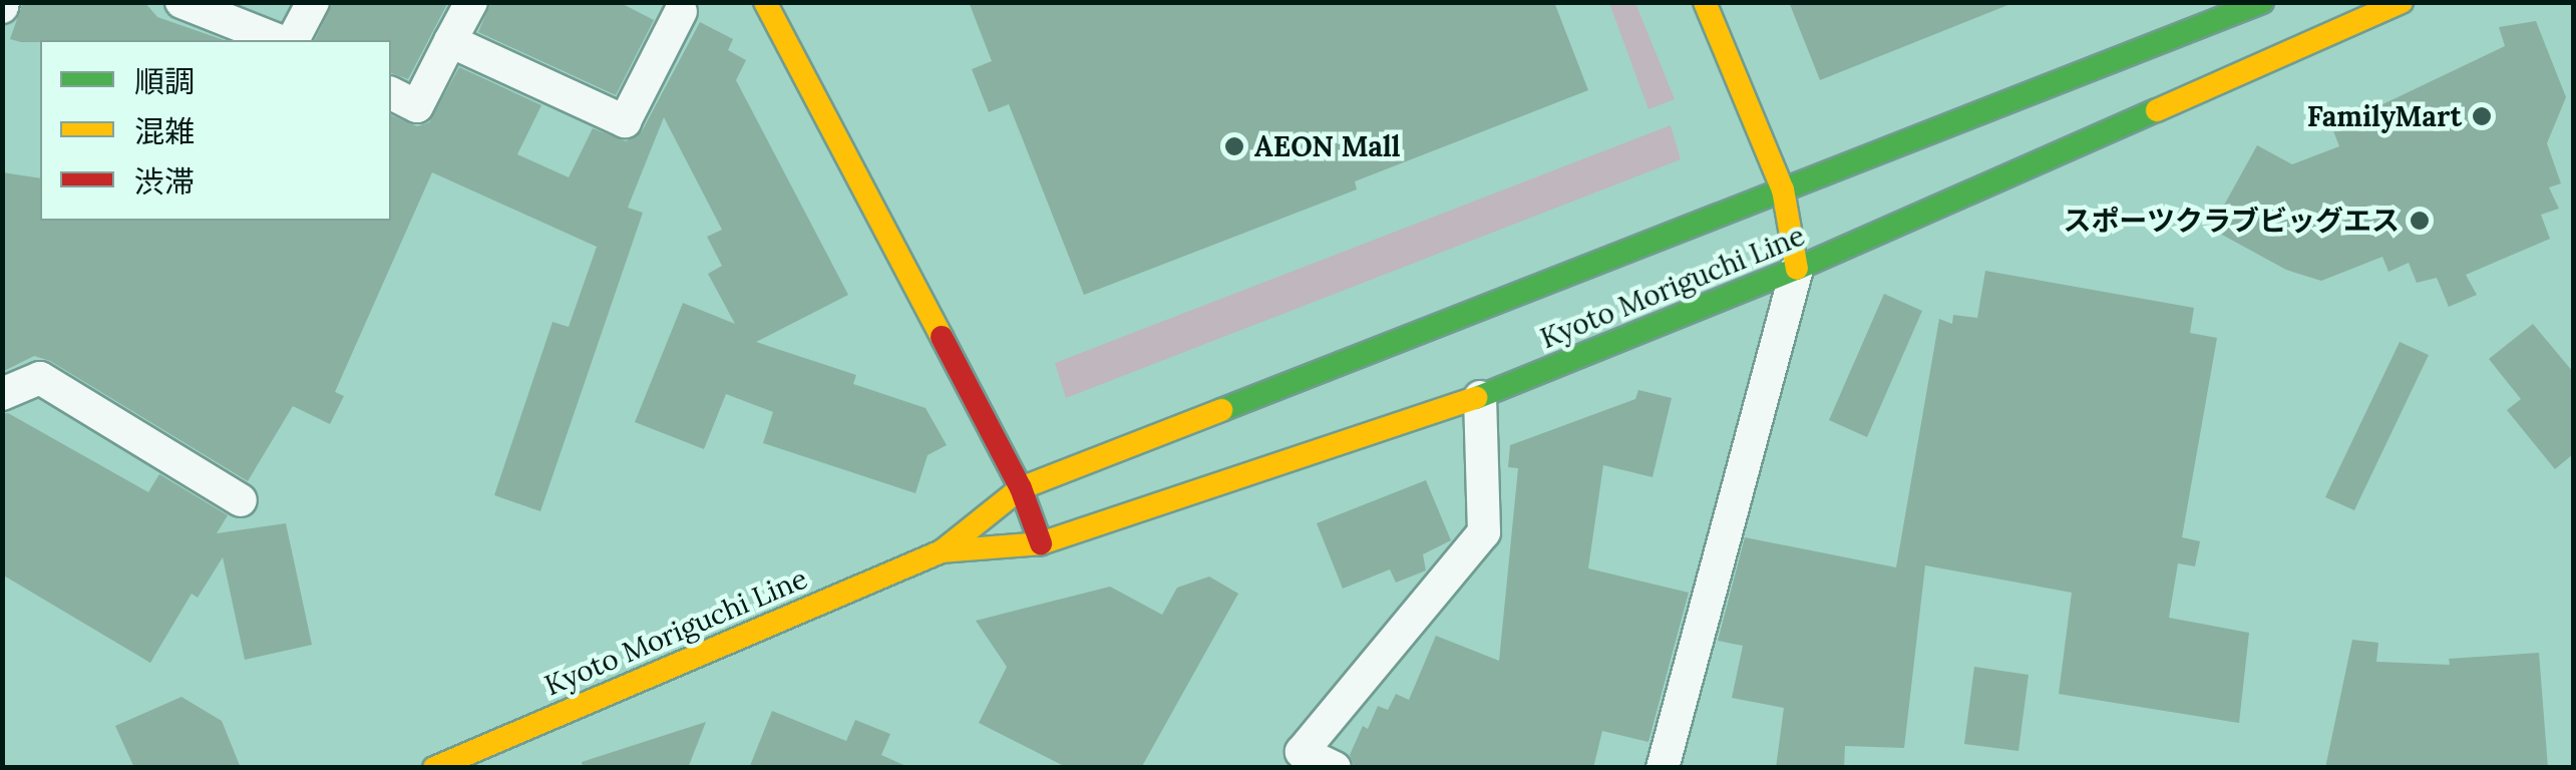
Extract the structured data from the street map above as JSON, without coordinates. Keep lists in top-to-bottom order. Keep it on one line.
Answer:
{"streets":{"main road":["Kyoto Moriguchi Line"]},"places":["FamilyMart","AEON Mall","スポーツクラブビッグエス"],"legend":["順調","混雑","渋滞"]}
